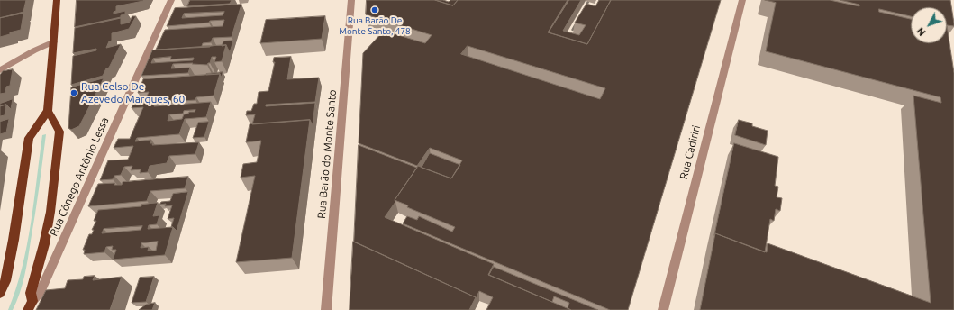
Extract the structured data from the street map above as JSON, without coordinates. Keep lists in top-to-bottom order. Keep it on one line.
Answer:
{"streets":{"street":["Rua Cadiriri","Rua Barão do Monte Santo","Rua Cônego Antônio Lessa"]},"places":["Rua Barão De Monte Santo, 478","Rua Celso De Azevedo Marques, 60"],"north":"bottom left"}
